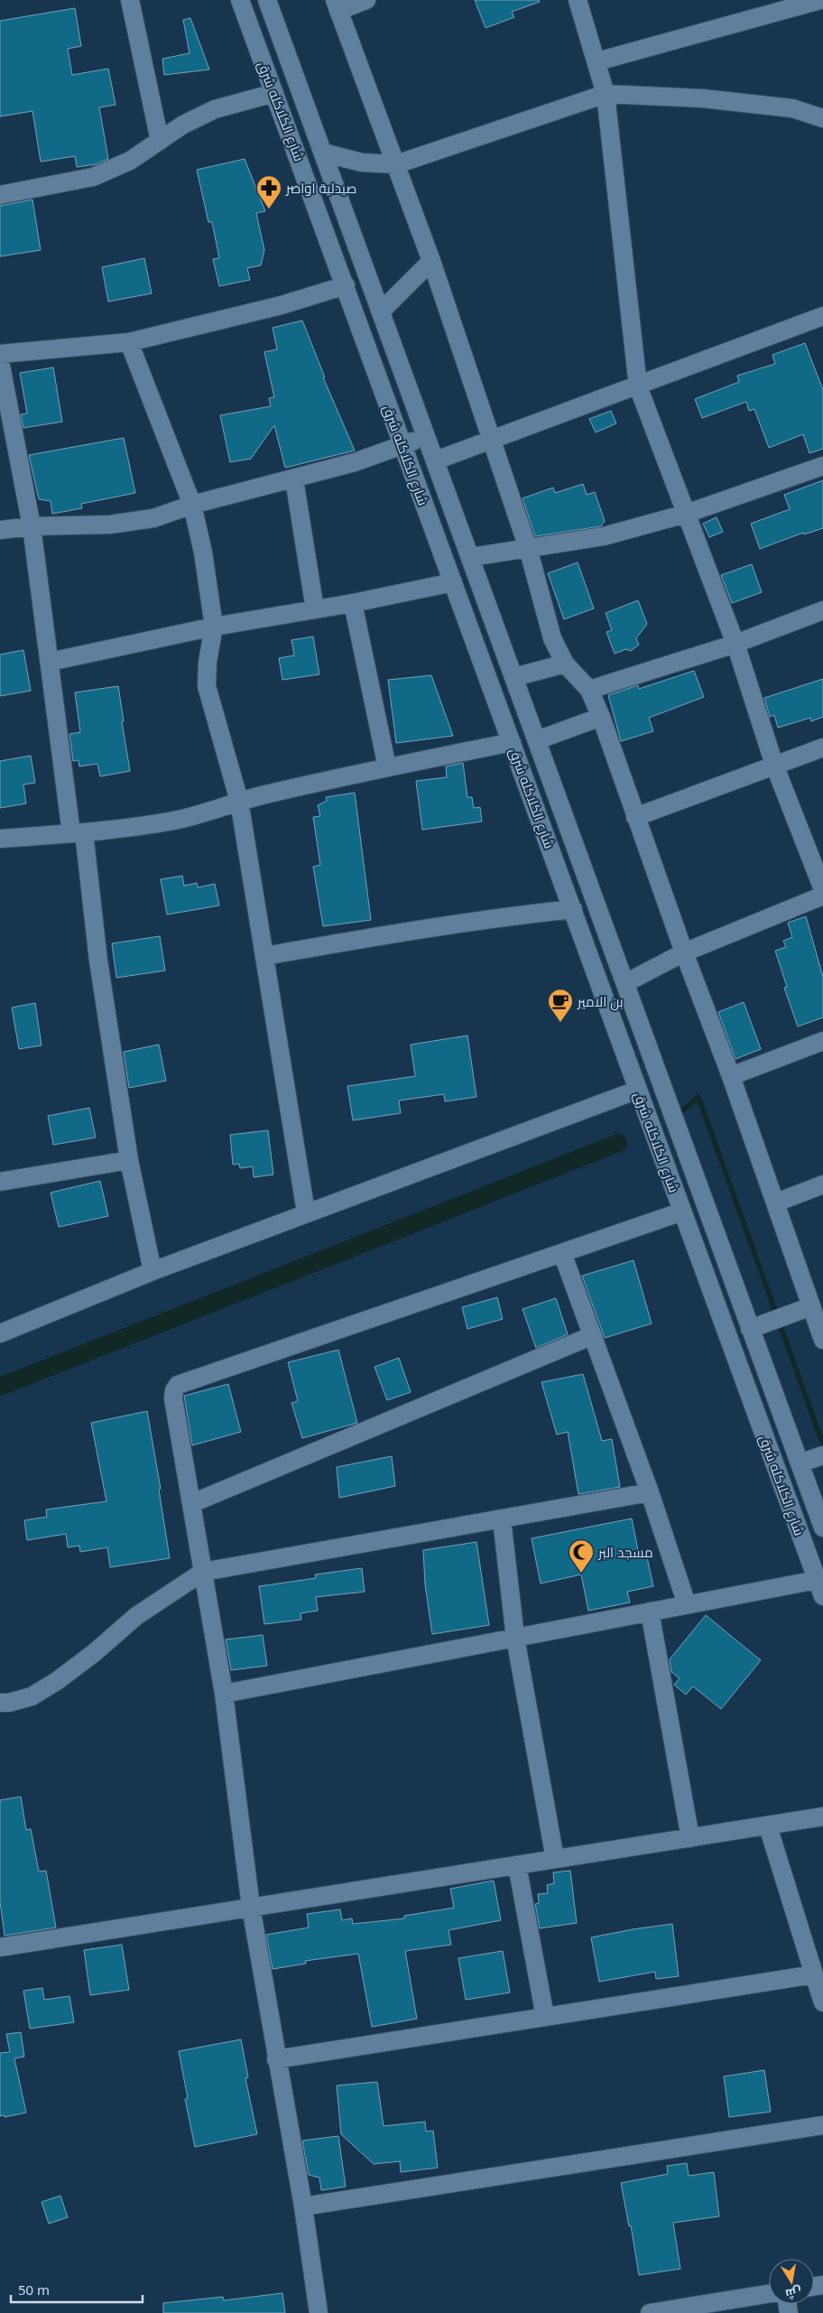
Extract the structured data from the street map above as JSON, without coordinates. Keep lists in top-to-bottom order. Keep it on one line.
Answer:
{"streets":{"street":["شارع الكلاكله شرق"]},"places":{"pharmacy":["صيدلية اواصر"],"cafe":["بن الامير"],"mosque":["مسجد البر"]},"scale_bar":"50 m","north":"bottom"}
